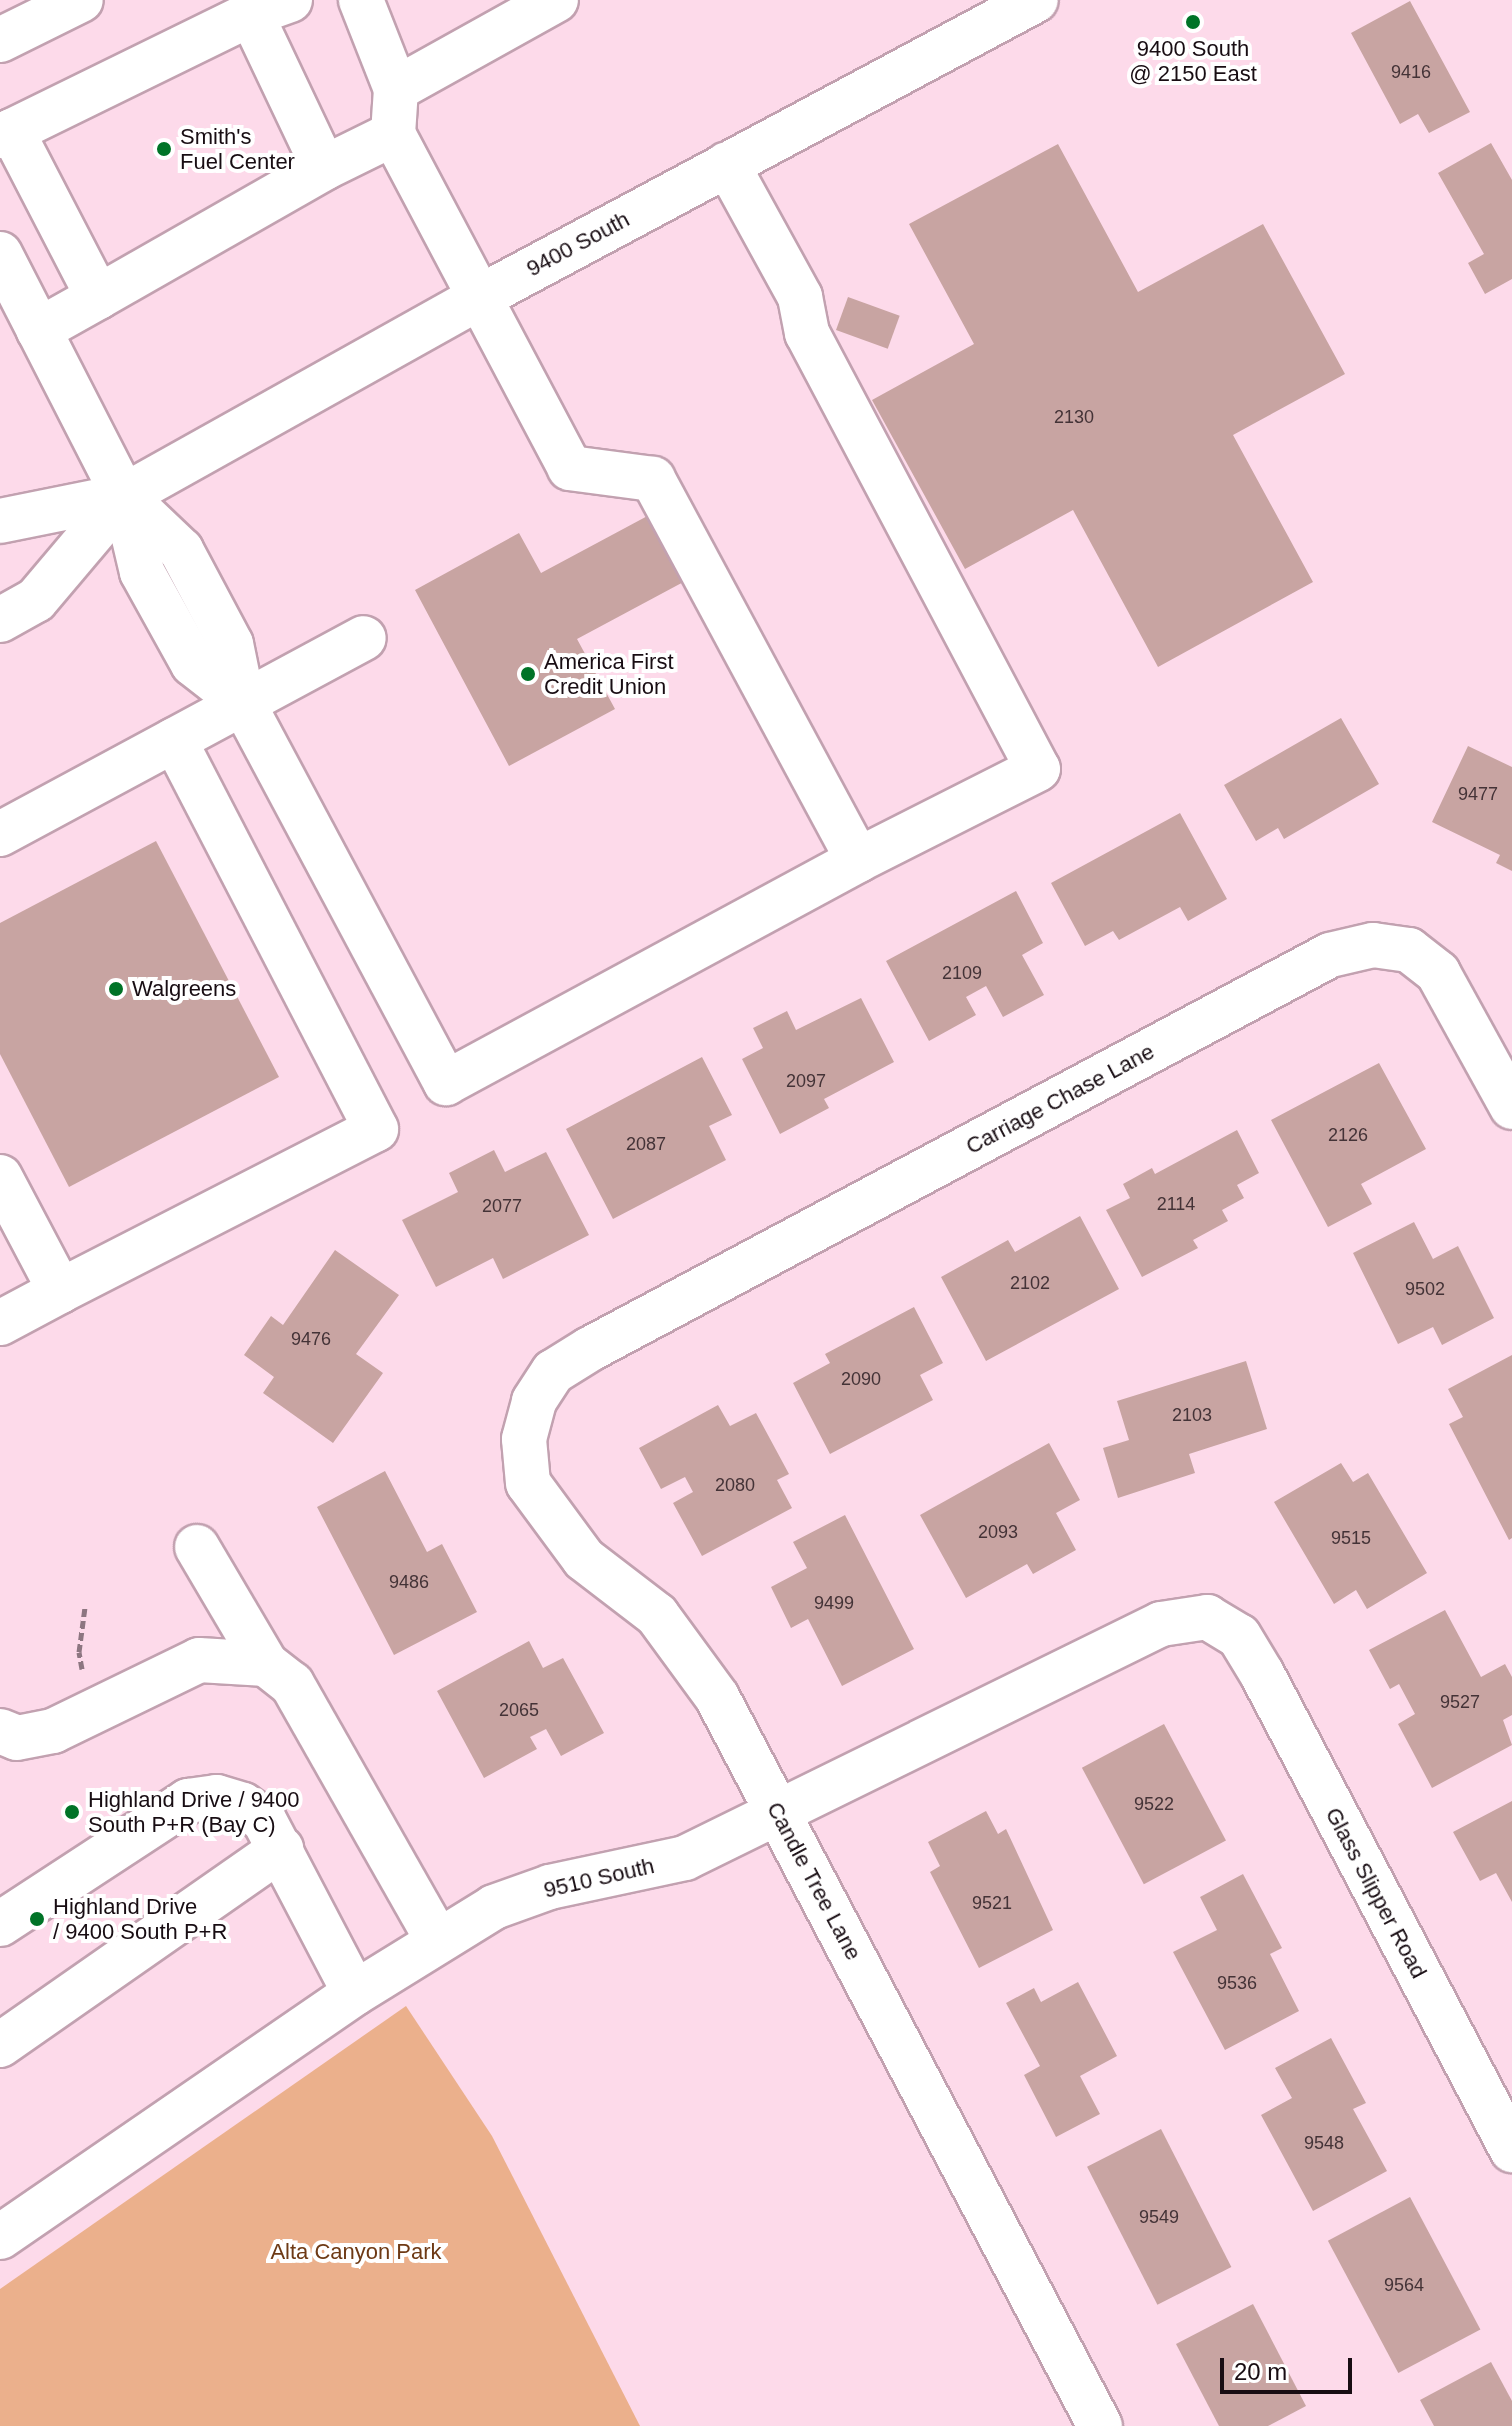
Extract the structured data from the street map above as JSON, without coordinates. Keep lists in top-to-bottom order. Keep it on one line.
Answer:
{"streets":{"street":["9400 South","Carriage Chase Lane","9510 South","Candle Tree Lane","Glass Slipper Road"]},"crossings":[["Carriage Chase Lane","Candle Tree Lane"],["9510 South","Candle Tree Lane"],["9510 South","Glass Slipper Road"]],"parks":["Alta Canyon Park"],"places":["9400 South @ 2150 East","Smith's Fuel Center","America First Credit Union","Walgreens","Highland Drive / 9400 South P+R (Bay C)","Highland Drive / 9400 South P+R"],"house_numbers":["9416","2130","9477","2109","2097","2126","2087","2114","2077","2102","9502","9476","2090","2103","2080","2093","9515","9486","9499","9527","2065","9522","9521","9536","9548","9549","9564"],"scale_bar":"20 m"}
